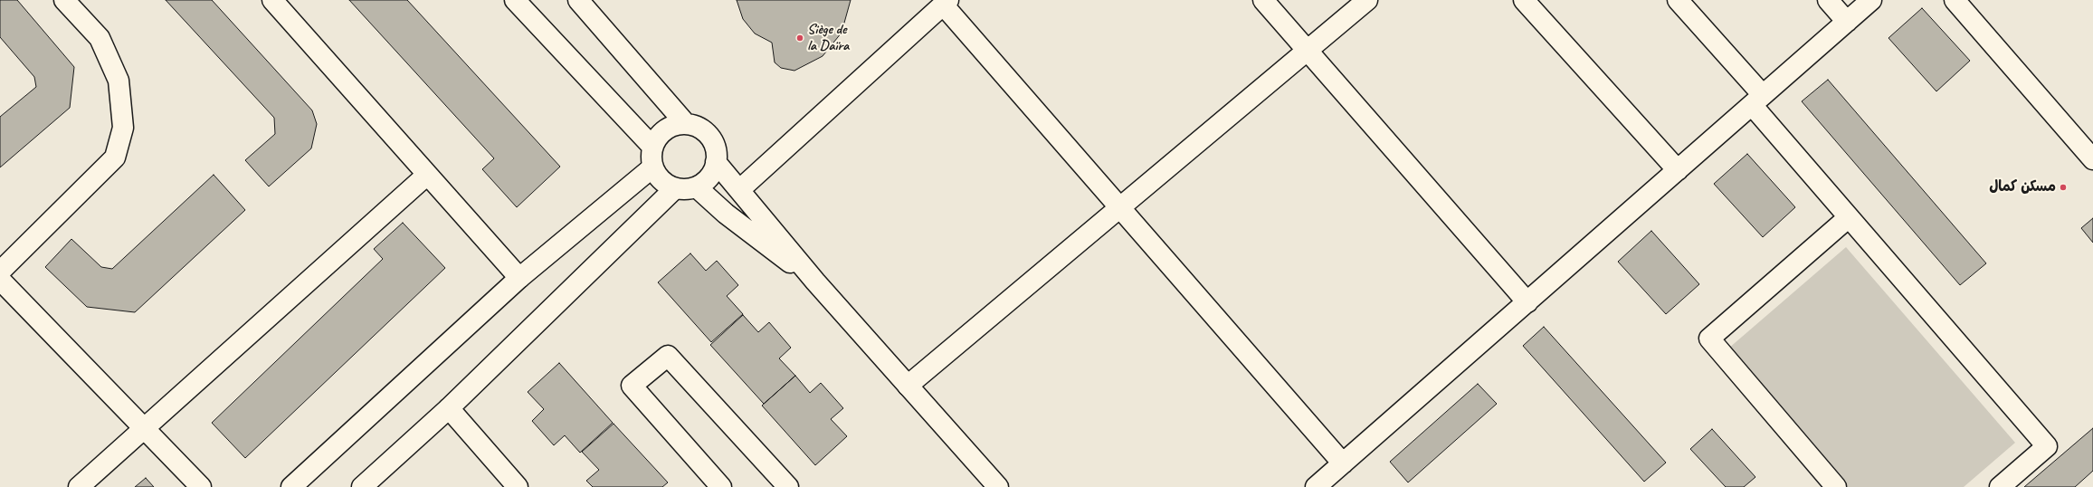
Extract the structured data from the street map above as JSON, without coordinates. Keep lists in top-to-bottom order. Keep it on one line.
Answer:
{"places":["Siège de la Daïra","مسكن كمال"]}
